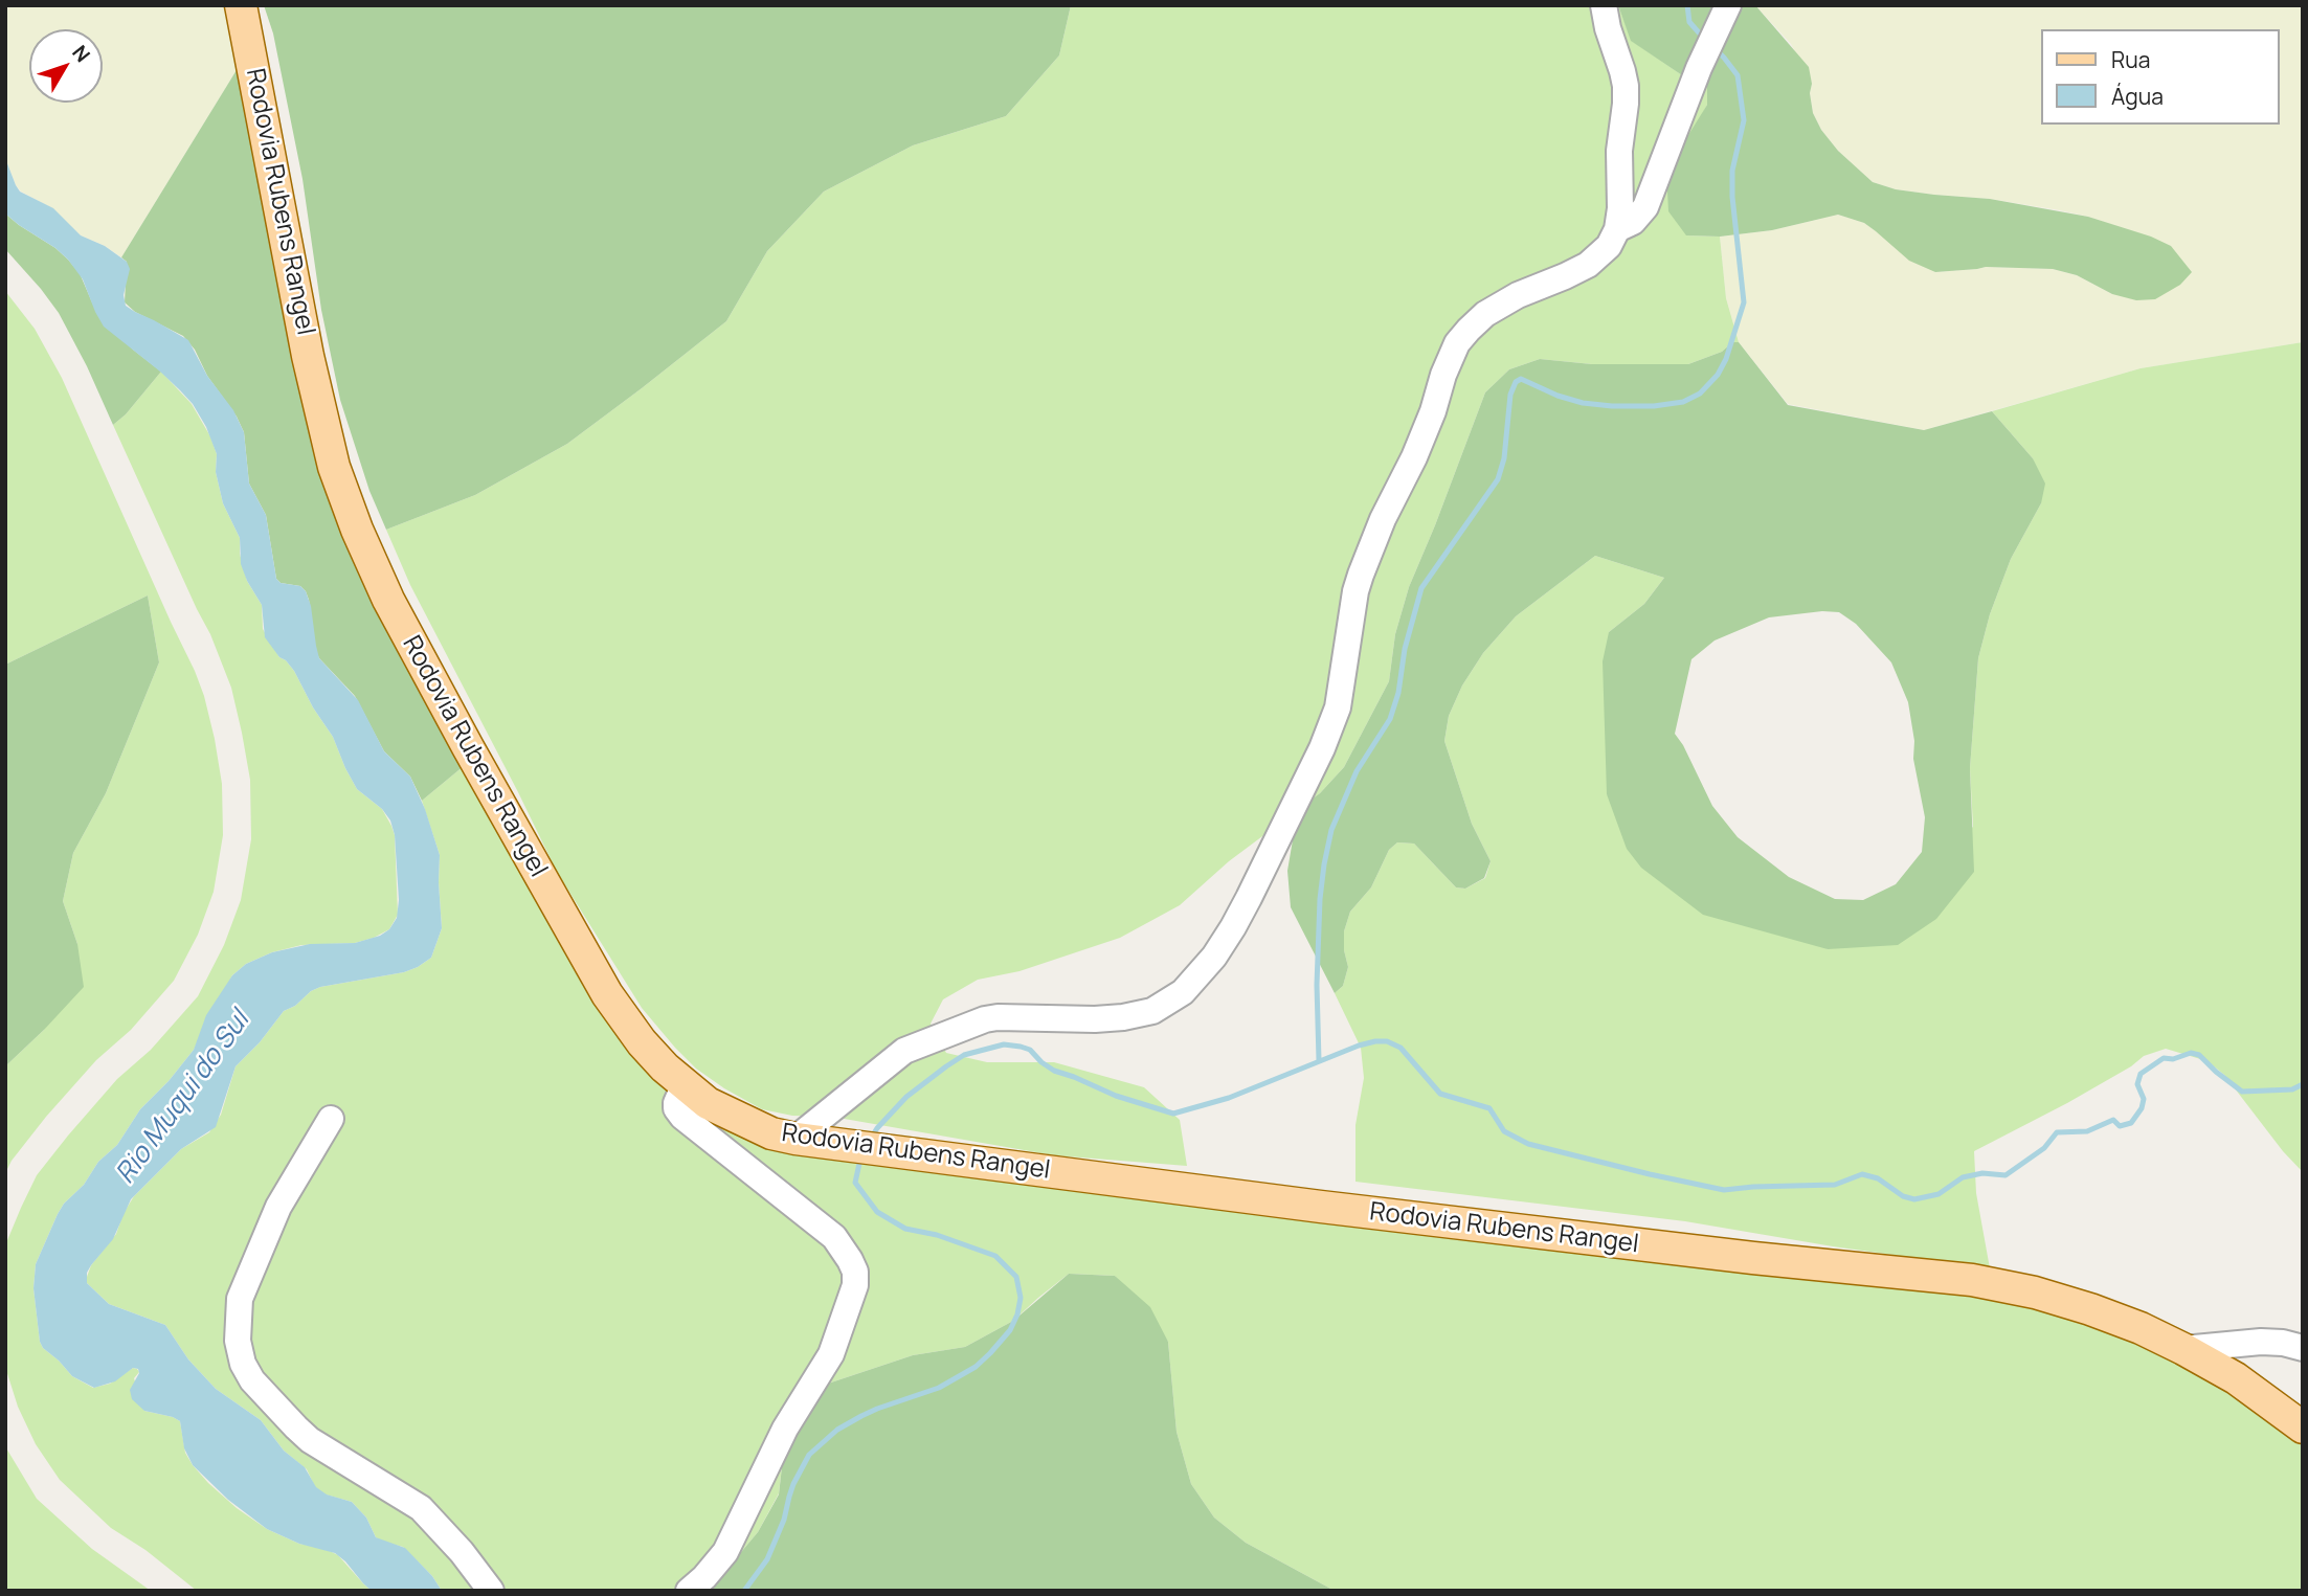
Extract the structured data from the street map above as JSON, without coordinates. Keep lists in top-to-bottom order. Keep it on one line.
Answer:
{"streets":{"main road":["Rodovia Rubens Rangel"]},"water":["Rio Muqui do Sul"],"legend":["Rua","Água"],"north":"top right"}
